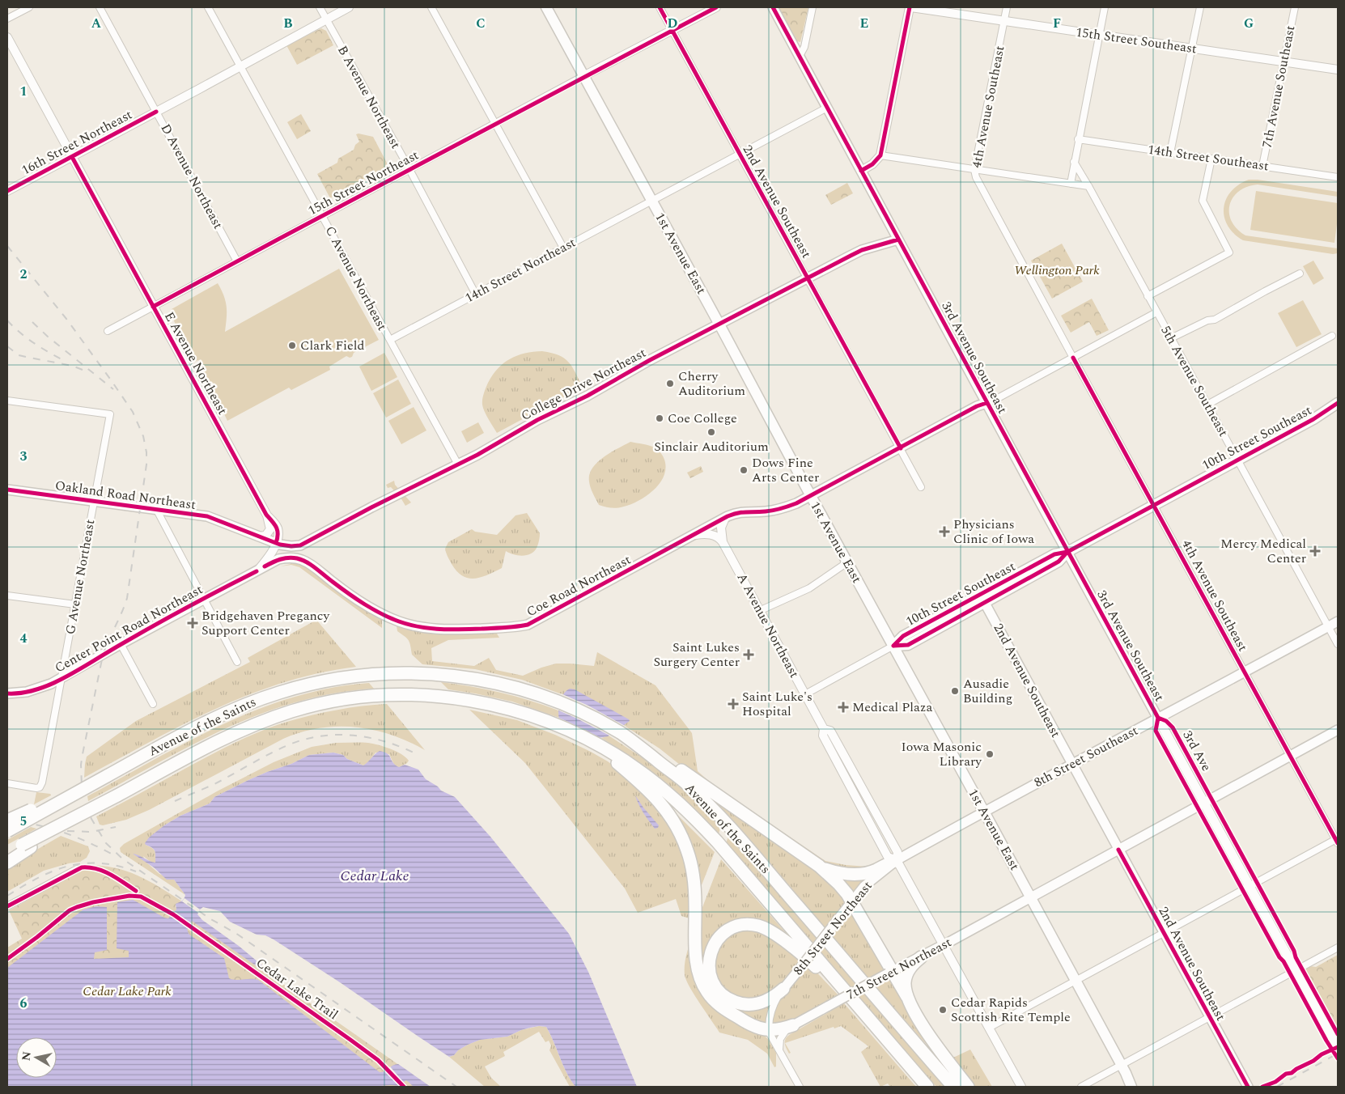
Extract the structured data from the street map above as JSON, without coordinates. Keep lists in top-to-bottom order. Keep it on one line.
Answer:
{"streets":{"highway":["Avenue of the Saints"],"main road":["2nd Avenue Southeast","1st Avenue East","3rd Avenue Southeast","College Drive Northeast","10th Street Southeast","Oakland Road Northeast","Coe Road Northeast","Center Point Road Northeast","8th Street Southeast","8th Street Northeast","7th Street Northeast"],"street":["15th Street Southeast","7th Avenue Southeast","B Avenue Northeast","4th Avenue Southeast","16th Street Northeast","14th Street Southeast","D Avenue Northeast","15th Street Northeast","14th Street Northeast","C Avenue Northeast","E Avenue Northeast","5th Avenue Southeast","G Avenue Northeast","A Avenue Northeast"],"cycle path":["3rd Ave","Cedar Lake Trail"]},"crossings":[["15th Street Southeast","7th Avenue Southeast"],["15th Street Southeast","4th Avenue Southeast"],["7th Avenue Southeast","14th Street Southeast"],["B Avenue Northeast","16th Street Northeast"],["B Avenue Northeast","15th Street Northeast"],["B Avenue Northeast","14th Street Northeast"],["4th Avenue Southeast","10th Street Southeast"],["4th Avenue Southeast","8th Street Southeast"],["4th Avenue Southeast","7th Street Northeast"],["16th Street Northeast","D Avenue Northeast"],["16th Street Northeast","C Avenue Northeast"],["16th Street Northeast","E Avenue Northeast"],["D Avenue Northeast","15th Street Northeast"],["15th Street Northeast","1st Avenue East"],["15th Street Northeast","C Avenue Northeast"],["15th Street Northeast","E Avenue Northeast"],["2nd Avenue Southeast","College Drive Northeast"],["2nd Avenue Southeast","10th Street Southeast"],["2nd Avenue Southeast","Coe Road Northeast"],["2nd Avenue Southeast","8th Street Southeast"],["2nd Avenue Southeast","7th Street Northeast"],["1st Avenue East","14th Street Northeast"],["1st Avenue East","College Drive Northeast"],["1st Avenue East","10th Street Southeast"],["1st Avenue East","Coe Road Northeast"],["1st Avenue East","8th Street Southeast"],["1st Avenue East","8th Street Northeast"],["1st Avenue East","7th Street Northeast"],["14th Street Northeast","C Avenue Northeast"],["C Avenue Northeast","College Drive Northeast"],["3rd Avenue Southeast","College Drive Northeast"],["3rd Avenue Southeast","10th Street Southeast"],["3rd Avenue Southeast","Coe Road Northeast"],["3rd Avenue Southeast","8th Street Southeast"],["3rd Avenue Southeast","7th Street Northeast"],["E Avenue Northeast","Oakland Road Northeast"],["5th Avenue Southeast","10th Street Southeast"],["5th Avenue Southeast","8th Street Southeast"],["College Drive Northeast","Oakland Road Northeast"],["Oakland Road Northeast","G Avenue Northeast"],["G Avenue Northeast","Center Point Road Northeast"],["Coe Road Northeast","Center Point Road Northeast"],["A Avenue Northeast","8th Street Northeast"],["A Avenue Northeast","7th Street Northeast"],["8th Street Southeast","8th Street Northeast"]],"water":["Cedar Lake"],"parks":["Wellington Park","Cedar Lake Park"],"places":{"other":["Clark Field","Cherry Auditorium","Coe College","Sinclair Auditorium","Dows Fine Arts Center","Ausadie Building","Iowa Masonic Library","Cedar Rapids Scottish Rite Temple"],"health":["Physicians Clinic of Iowa","Mercy Medical Center","Bridgehaven Pregancy Support Center","Saint Lukes Surgery Center","Saint Luke's Hospital","Medical Plaza"]},"north":"left","grid":{"columns":["A","B","C","D","E","F","G"],"rows":["1","2","3","4","5","6"]}}
